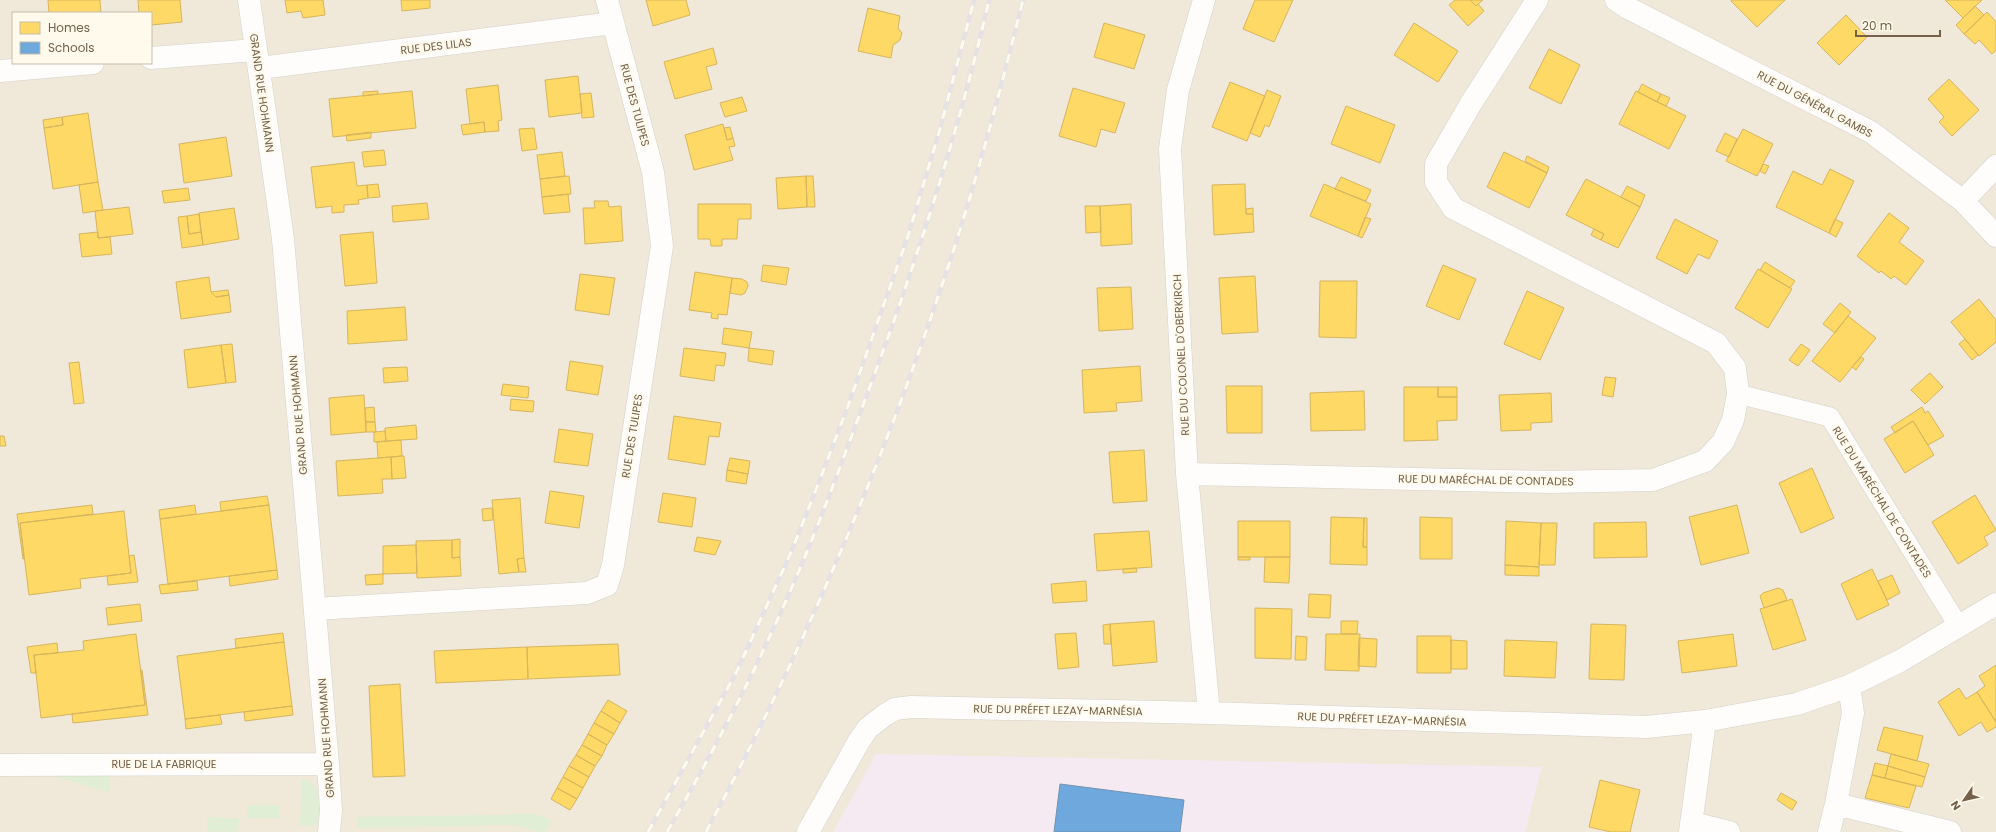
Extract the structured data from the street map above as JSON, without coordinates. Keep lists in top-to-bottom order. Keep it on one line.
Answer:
{"streets":{"street":["RUE DES LILAS","GRAND RUE HOHMANN","RUE DU GÉNÉRAL GAMBS","RUE DES TULIPES","RUE DU COLONEL D'OBERKIRCH","RUE DU MARÉCHAL DE CONTADES","RUE DU PRÉFET LEZAY-MARNÉSIA","RUE DE LA FABRIQUE"]},"crossings":[["RUE DES LILAS","GRAND RUE HOHMANN"],["RUE DES LILAS","RUE DES TULIPES"],["GRAND RUE HOHMANN","RUE DES TULIPES"],["GRAND RUE HOHMANN","RUE DE LA FABRIQUE"],["RUE DU COLONEL D'OBERKIRCH","RUE DU MARÉCHAL DE CONTADES"],["RUE DU COLONEL D'OBERKIRCH","RUE DU PRÉFET LEZAY-MARNÉSIA"],["RUE DU MARÉCHAL DE CONTADES","RUE DU PRÉFET LEZAY-MARNÉSIA"]],"legend":["Homes","Schools"],"scale_bar":"20 m","north":"bottom left"}
